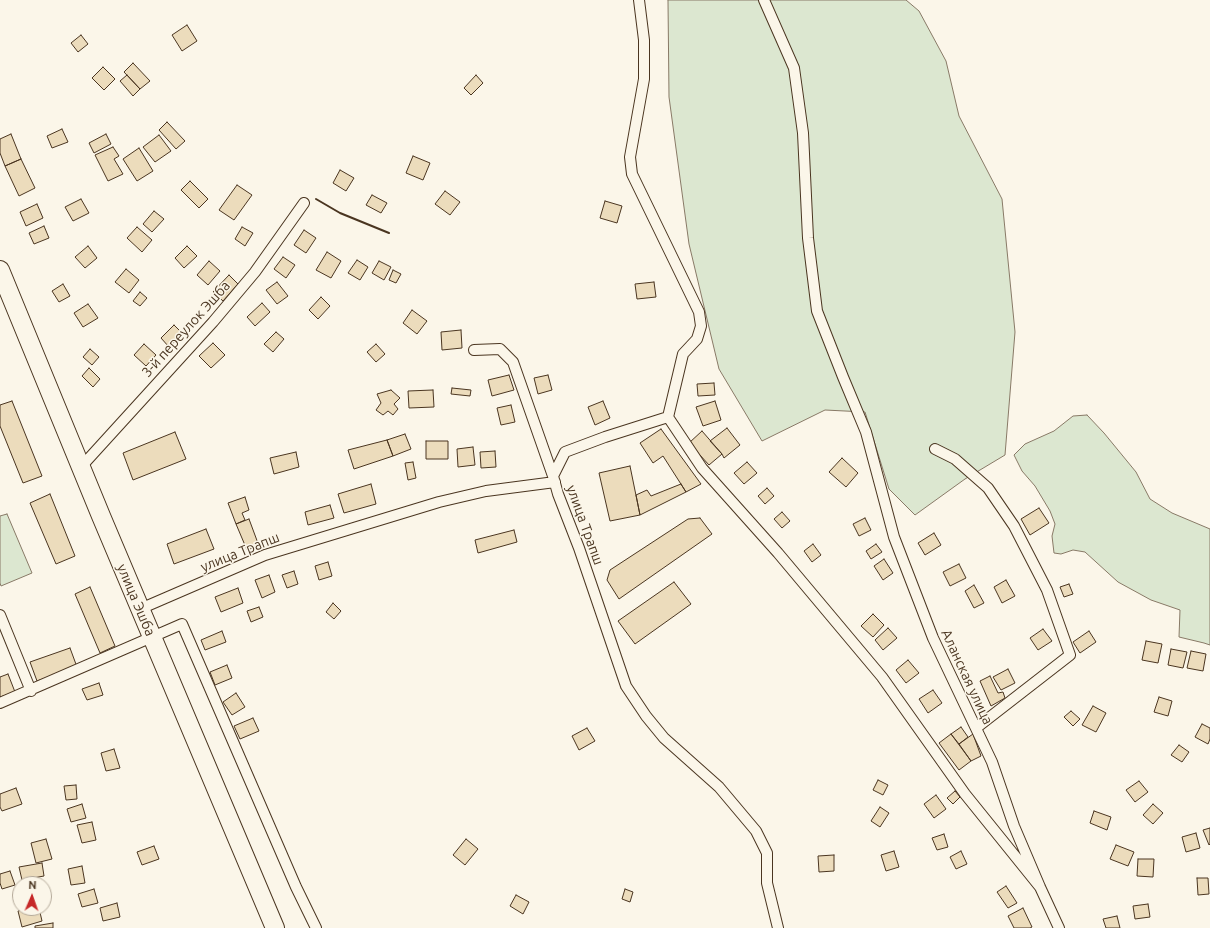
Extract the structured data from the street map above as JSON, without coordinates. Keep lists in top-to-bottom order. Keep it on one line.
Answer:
{"streets":{"highway":["улица Эшба"],"street":["3-й переулок Эшба","улица Трапш","Аланская улица"]},"crossings":[["3-й переулок Эшба","улица Эшба"],["улица Трапш","улица Эшба"]],"north":"top"}
